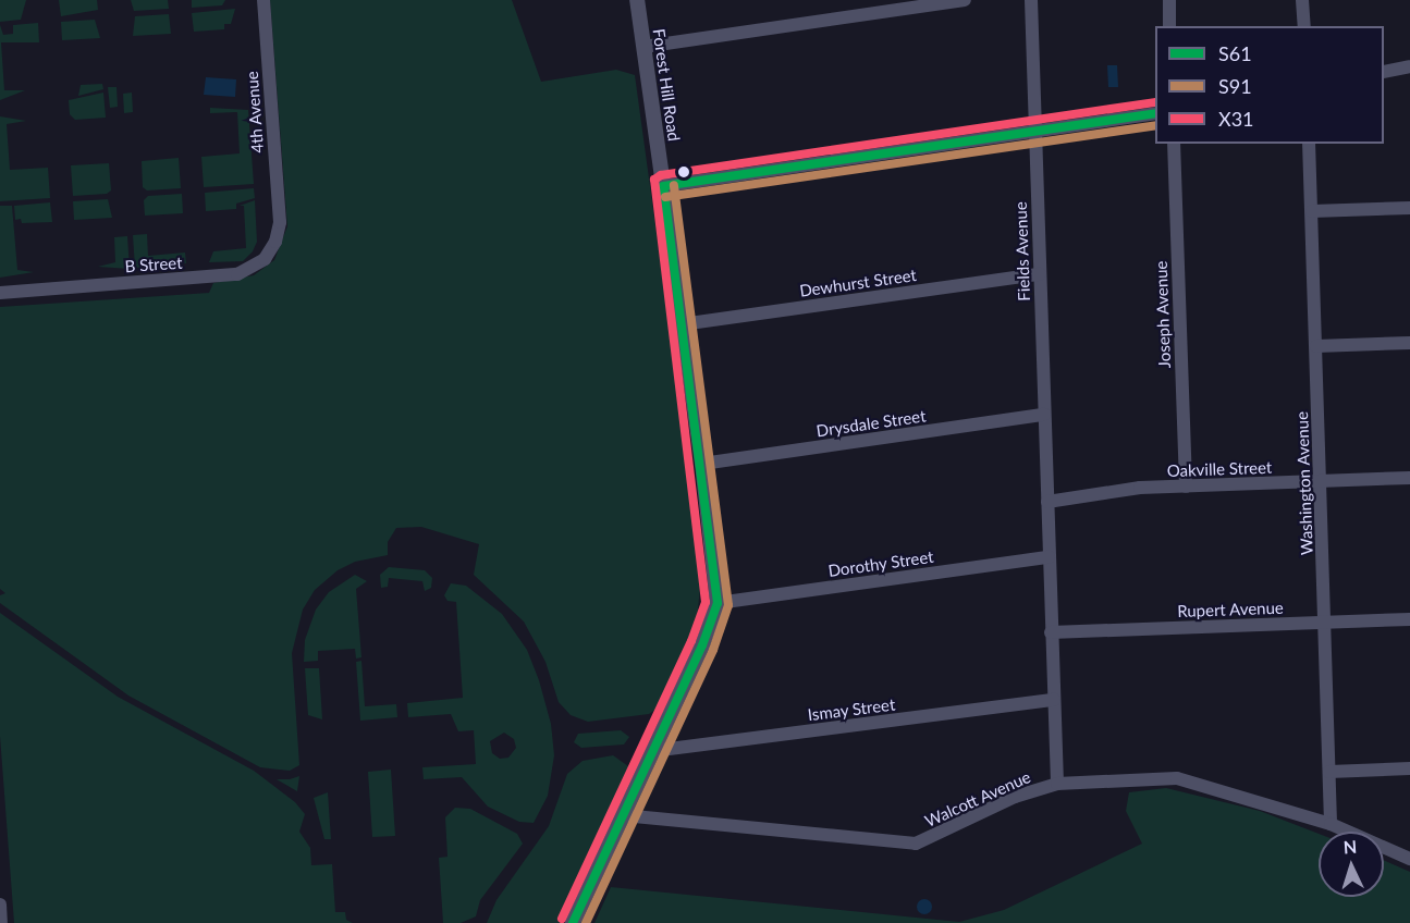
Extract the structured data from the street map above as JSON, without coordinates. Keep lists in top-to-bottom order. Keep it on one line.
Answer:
{"streets":{"street":["Forest Hill Road","4th Avenue","Fields Avenue","B Street","Dewhurst Street","Joseph Avenue","Drysdale Street","Oakville Street","Washington Avenue","Dorothy Street","Rupert Avenue","Ismay Street","Walcott Avenue"]},"crossings":[["Forest Hill Road","Dewhurst Street"],["Forest Hill Road","Drysdale Street"],["Forest Hill Road","Dorothy Street"],["Forest Hill Road","Ismay Street"],["Forest Hill Road","Walcott Avenue"],["4th Avenue","B Street"],["Fields Avenue","Dewhurst Street"],["Fields Avenue","Drysdale Street"],["Fields Avenue","Oakville Street"],["Fields Avenue","Dorothy Street"],["Fields Avenue","Rupert Avenue"],["Fields Avenue","Ismay Street"],["Fields Avenue","Walcott Avenue"],["Joseph Avenue","Oakville Street"],["Oakville Street","Washington Avenue"],["Washington Avenue","Rupert Avenue"],["Washington Avenue","Walcott Avenue"]],"lines":["transit line X31","transit line S61","transit line S91"],"legend":["S61","S91","X31"],"north":"top"}
